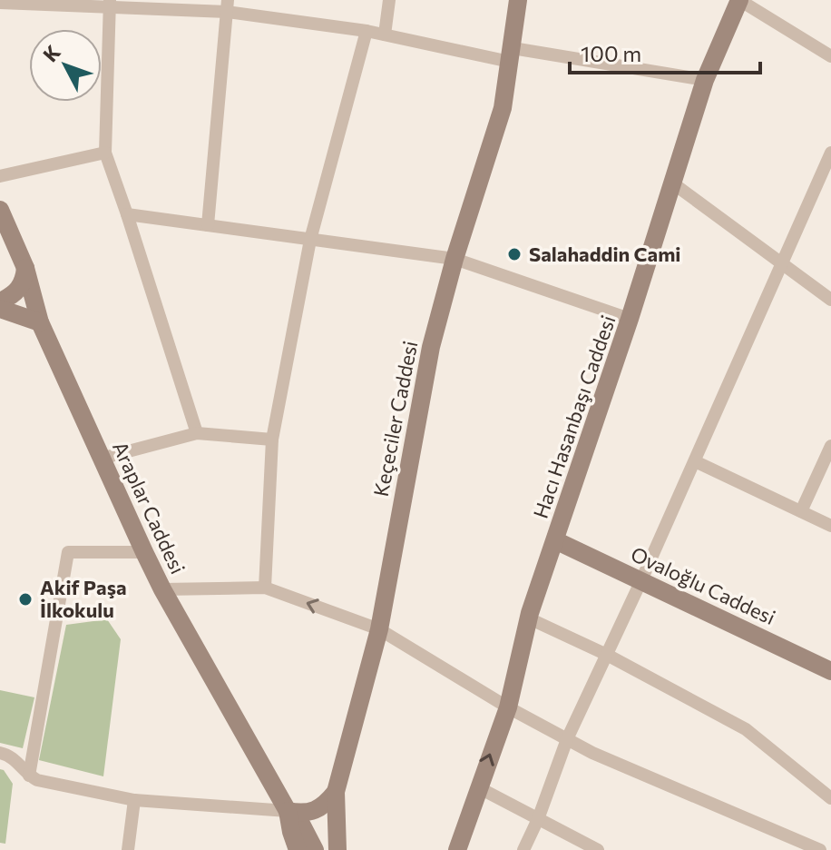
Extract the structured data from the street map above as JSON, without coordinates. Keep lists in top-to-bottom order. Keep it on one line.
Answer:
{"streets":{"street":["Hacı Hasanbaşı Caddesi","Keçeciler Caddesi","Araplar Caddesi","Ovaloğlu Caddesi"]},"crossings":[["Hacı Hasanbaşı Caddesi","Ovaloğlu Caddesi"]],"places":["Salahaddin Cami","Akif Paşa İlkokulu"],"scale_bar":"100 m","north":"top left"}
